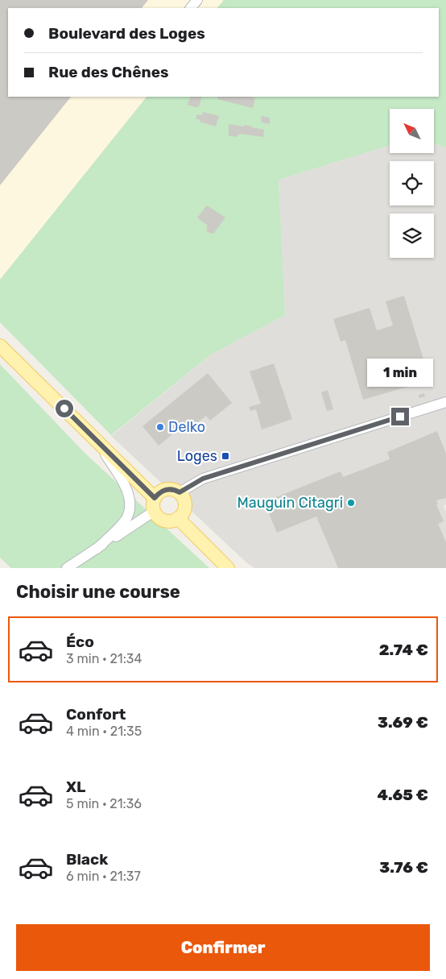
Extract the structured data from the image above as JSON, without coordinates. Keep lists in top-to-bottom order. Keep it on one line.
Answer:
{"places":{"other":["Delko","Mauguin Citagri"],"transit":["Loges"]},"north":"top left","page":{"banner":["Boulevard des Loges","Rue des Chênes"],"bubble":"1 min","heading":"Choisir une course","list":[{"name":"Éco","note":"3 min · 21:34","value":"2.74 €"},{"name":"Confort","note":"4 min · 21:35","value":"3.69 €"},{"name":"XL","note":"5 min · 21:36","value":"4.65 €"},{"name":"Black","note":"6 min · 21:37","value":"3.76 €"}],"buttons":"Confirmer"}}
